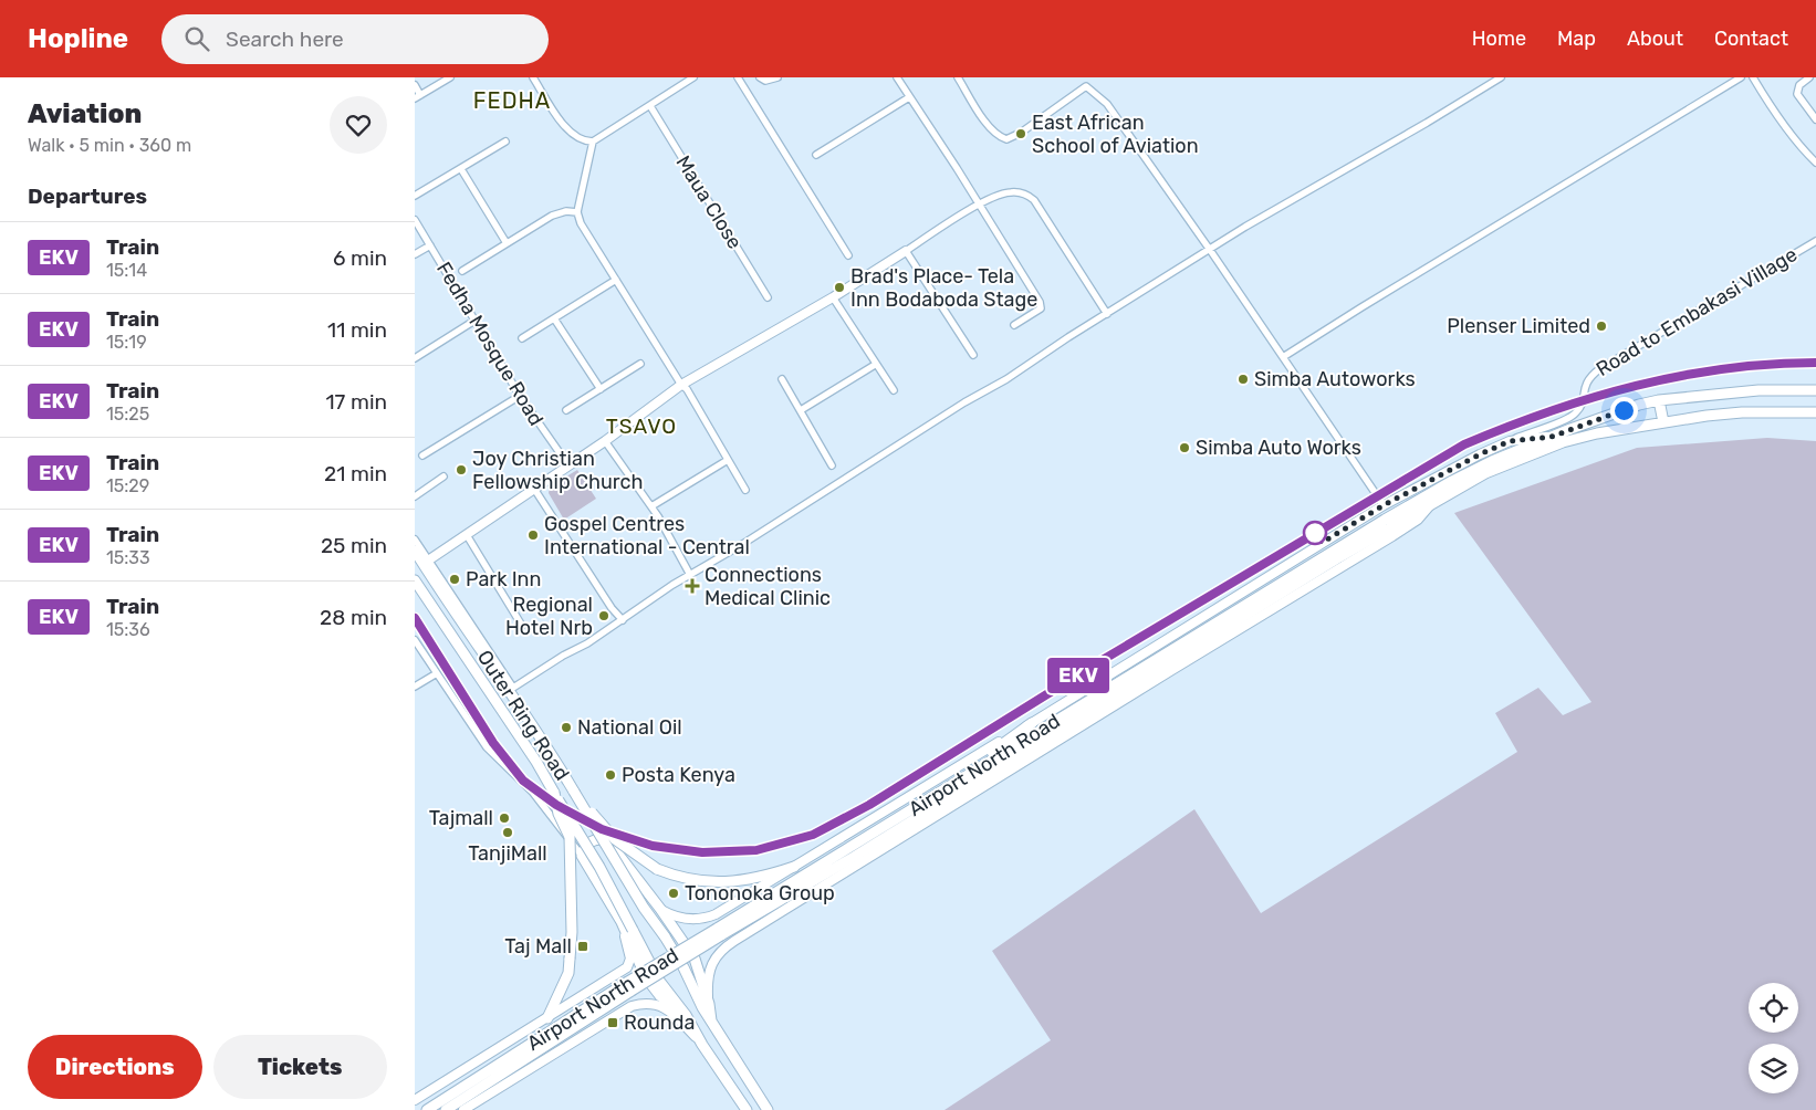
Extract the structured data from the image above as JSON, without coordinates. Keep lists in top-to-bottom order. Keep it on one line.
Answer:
{"streets":{"main road":["Outer Ring Road","Airport North Road"],"street":["Maua Close","Road to Embakasi Village","Fedha Mosque Road"]},"crossings":[["Road to Embakasi Village","Airport North Road"],["Outer Ring Road","Airport North Road"]],"districts":["FEDHA","TSAVO"],"places":{"other":["East African School of Aviation","Brad's Place- Tela Inn Bodaboda Stage","Plenser Limited","Simba Autoworks","Simba Auto Works","Joy Christian Fellowship Church","Gospel Centres International - Central","Park Inn","Regional Hotel Nrb","National Oil","Posta Kenya","Tajmall","TanjiMall","Tononoka Group"],"health":["Connections Medical Clinic"],"transit":["Taj Mall","Rounda"]},"page":{"header":"Hopline","search":"Search here","nav":["Home","Map","About","Contact"],"heading":[["Aviation","Walk · 5 min · 360 m"],"Departures"],"on_map":"EKV","list":[{"mark":"EKV","name":"Train","note":"15:14","value":"6 min"},{"mark":"EKV","name":"Train","note":"15:19","value":"11 min"},{"mark":"EKV","name":"Train","note":"15:25","value":"17 min"},{"mark":"EKV","name":"Train","note":"15:29","value":"21 min"},{"mark":"EKV","name":"Train","note":"15:33","value":"25 min"},{"mark":"EKV","name":"Train","note":"15:36","value":"28 min"}],"buttons":["Directions","Tickets"]}}
